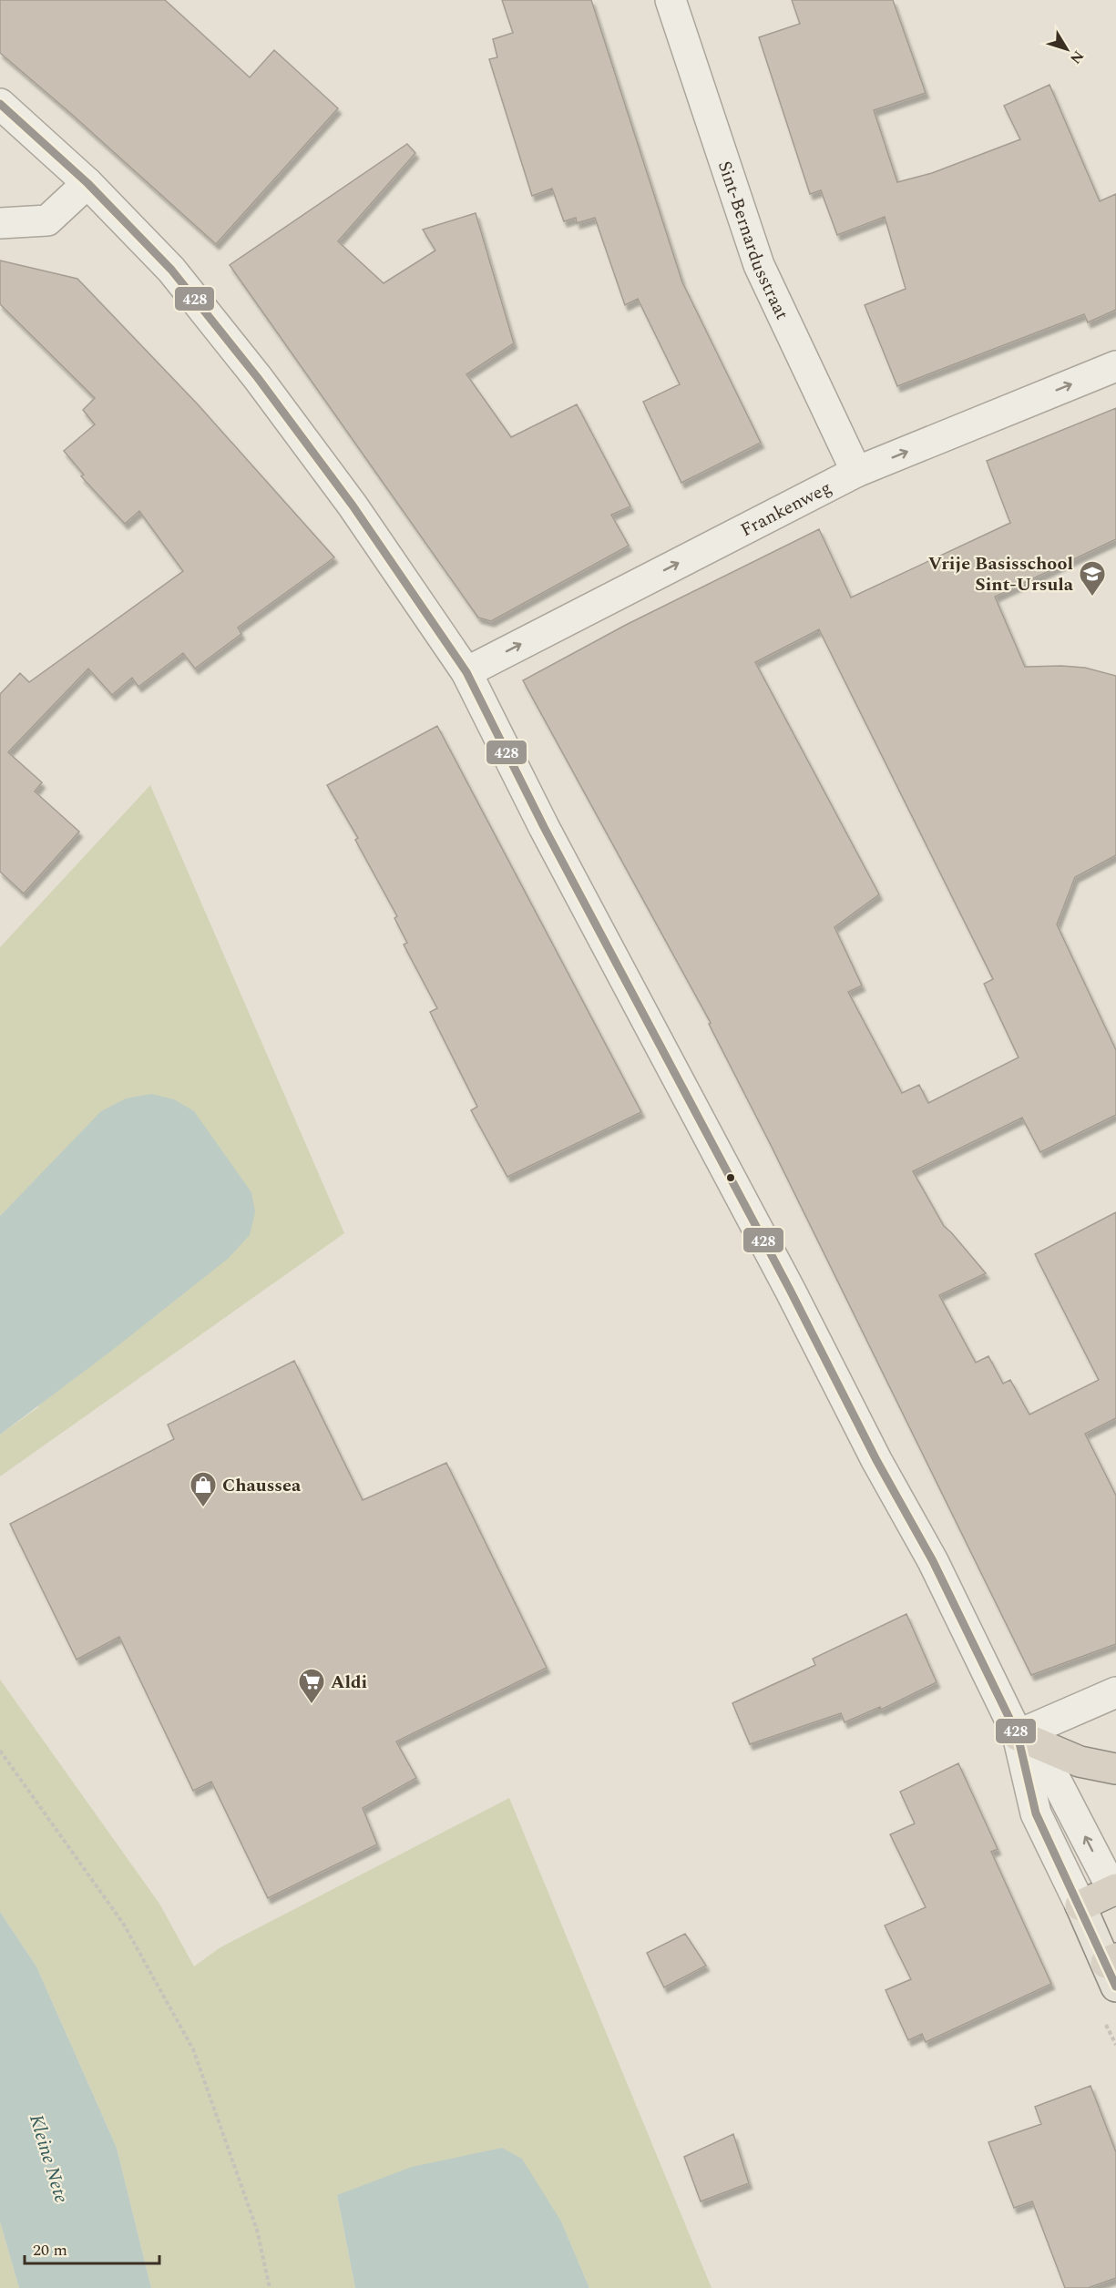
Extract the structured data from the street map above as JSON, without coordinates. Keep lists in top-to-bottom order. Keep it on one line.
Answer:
{"streets":{"street":["Sint-Bernardusstraat","Frankenweg"]},"crossings":[["Sint-Bernardusstraat","Frankenweg"]],"one_way":["Frankenweg"],"water":["Kleine Nete"],"places":{"school or university":["Vrije Basisschool Sint-Ursula"],"shop":["Chaussea"],"supermarket":["Aldi"]},"lines":["transit line 428"],"scale_bar":"20 m","north":"bottom right"}
